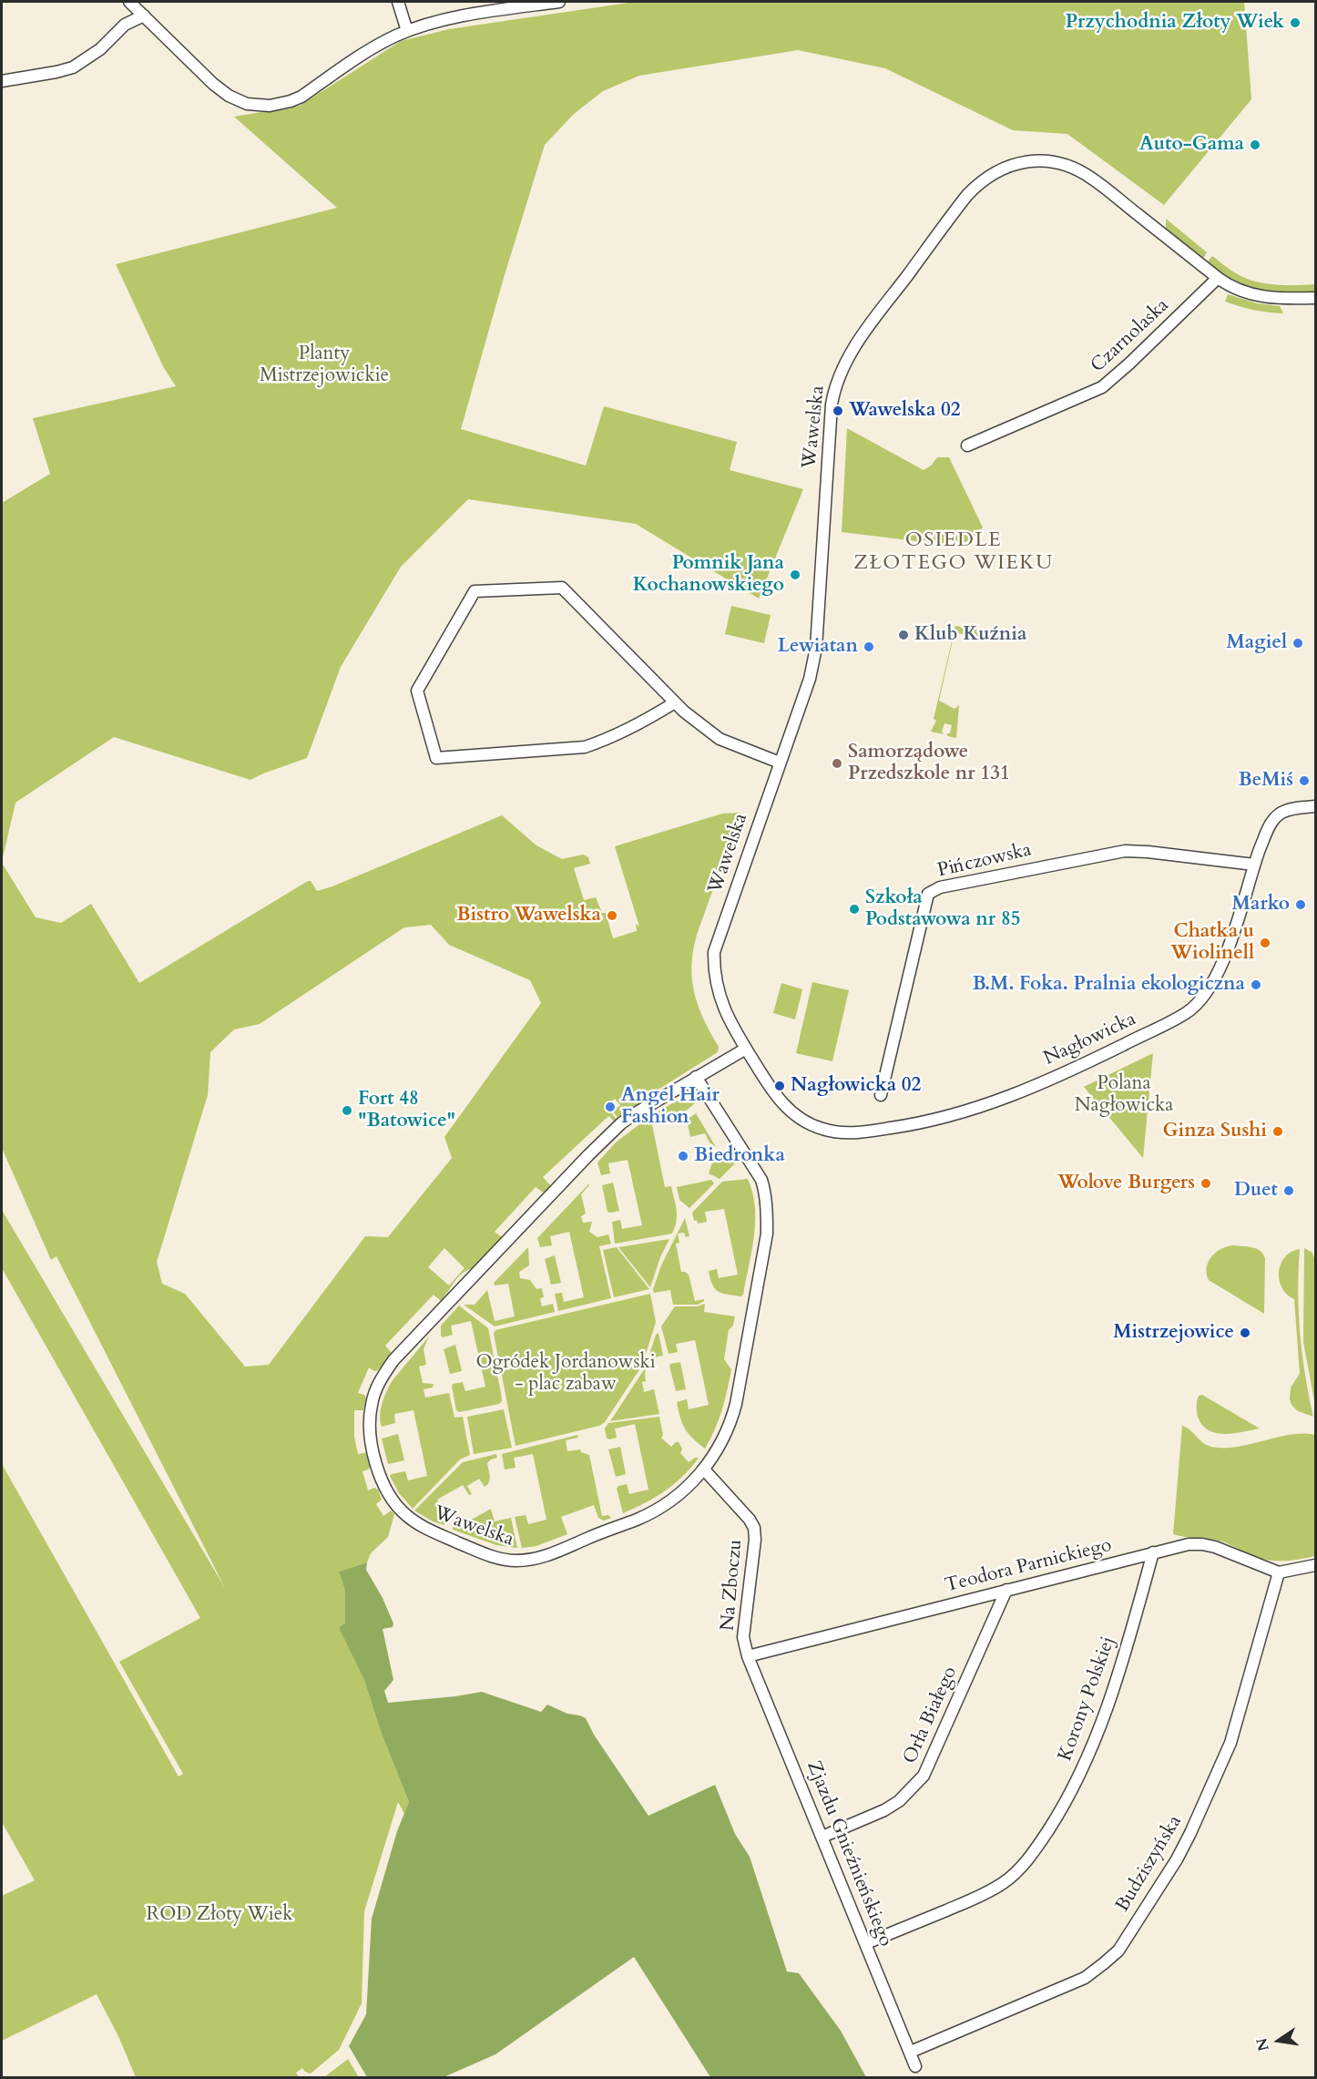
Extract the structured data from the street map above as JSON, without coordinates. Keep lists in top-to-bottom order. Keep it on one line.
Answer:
{"streets":{"street":["Czarnolaska","Wawelska","Pińczowska","Nagłowicka","Teodora Parnickiego","Na Zboczu","Korony Polskiej","Orła Białego","Zjazdu Gnieźnieńskiego","Budziszyńska"]},"crossings":[["Czarnolaska","Wawelska"],["Wawelska","Nagłowicka"],["Wawelska","Na Zboczu"],["Pińczowska","Nagłowicka"],["Teodora Parnickiego","Na Zboczu"],["Teodora Parnickiego","Korony Polskiej"],["Teodora Parnickiego","Orła Białego"],["Teodora Parnickiego","Zjazdu Gnieźnieńskiego"],["Teodora Parnickiego","Budziszyńska"],["Na Zboczu","Zjazdu Gnieźnieńskiego"],["Korony Polskiej","Zjazdu Gnieźnieńskiego"],["Orła Białego","Zjazdu Gnieźnieńskiego"],["Zjazdu Gnieźnieńskiego","Budziszyńska"]],"districts":["OSIEDLE ZŁOTEGO WIEKU"],"parks":["Planty Mistrzejowickie","Polana Nagłowicka","Ogródek Jordanowski - plac zabaw","ROD Złoty Wiek"],"places":["Przychodnia Złoty Wiek","Auto-Gama","Wawelska 02","Pomnik Jana Kochanowskiego","Klub Kuźnia","Magiel","Lewiatan","Samorządowe Przedszkole nr 131","BeMiś","Marko","Szkoła Podstawowa nr 85","Bistro Wawelska","Chatka u Wiolinell","B.M. Foka. Pralnia ekologiczna","Nagłowicka 02","Angel Hair Fashion","Fort 48 \"Batowice\"","Ginza Sushi","Biedronka","Wolove Burgers","Duet","Mistrzejowice"],"north":"left"}
